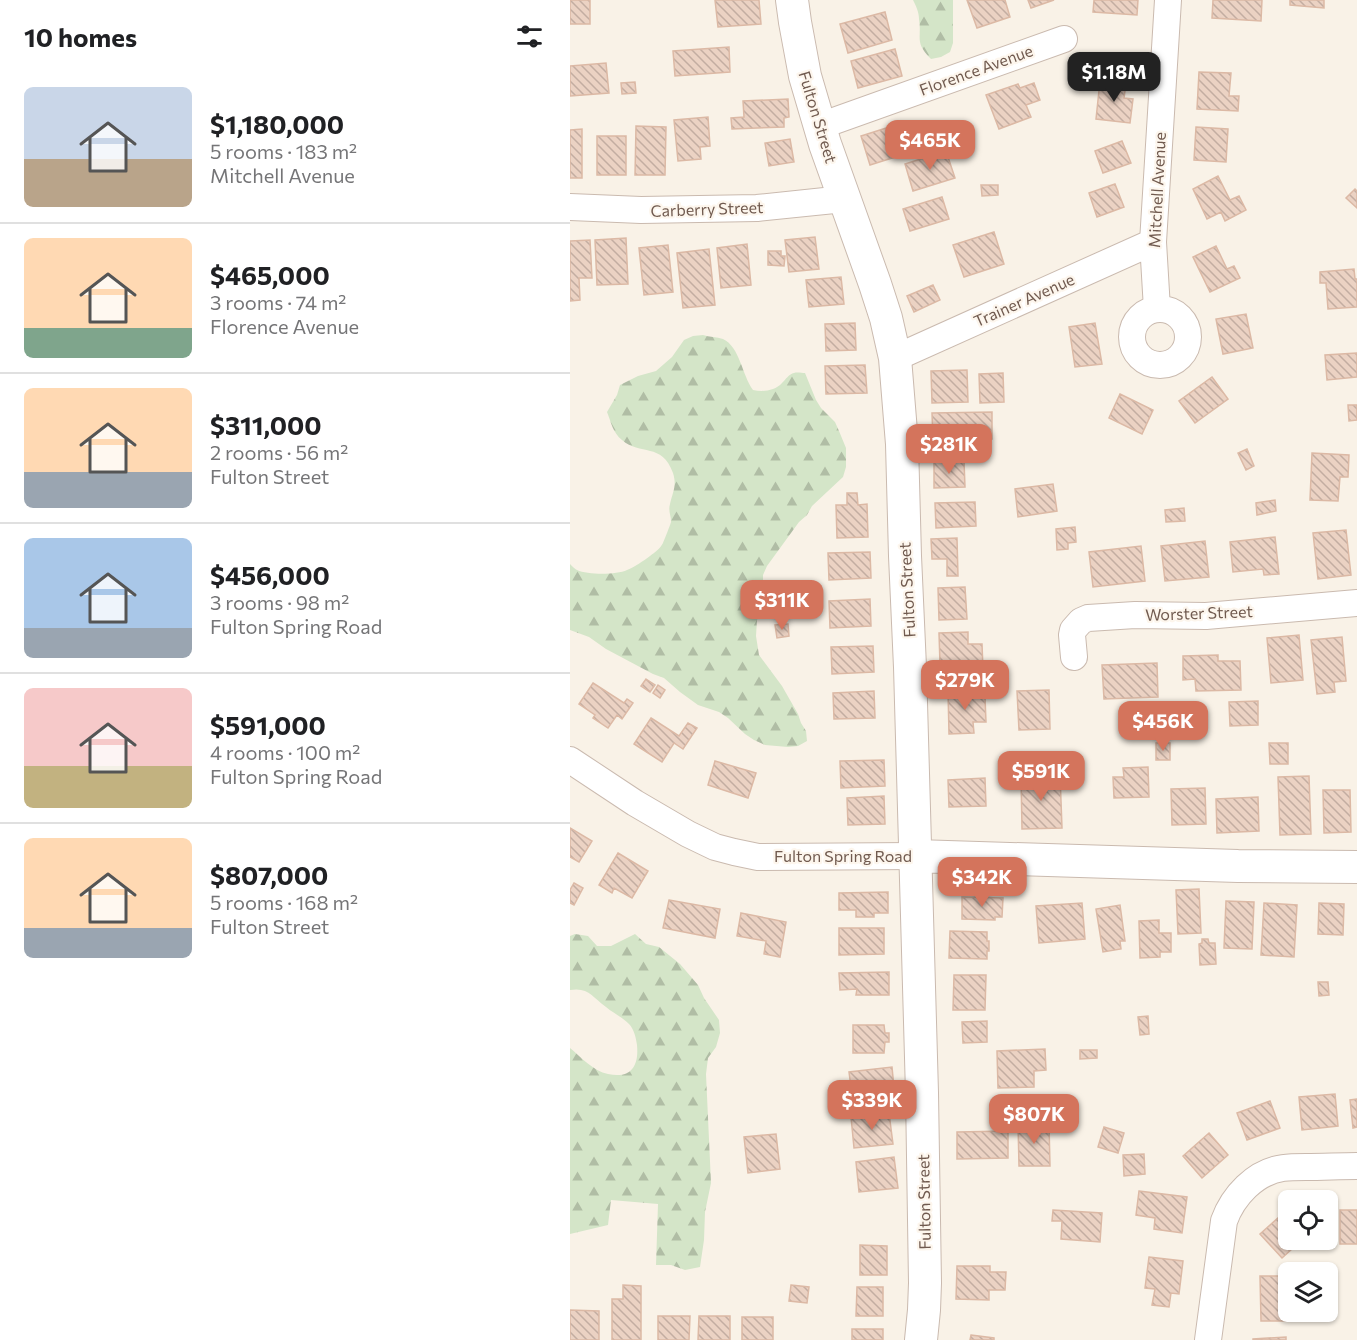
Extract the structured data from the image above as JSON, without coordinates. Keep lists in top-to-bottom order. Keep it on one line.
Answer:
{"streets":{"street":["Florence Avenue","Fulton Street","Mitchell Avenue","Carberry Street","Trainer Avenue","Worster Street","Fulton Spring Road"]},"crossings":[["Florence Avenue","Fulton Street"],["Fulton Street","Carberry Street"],["Fulton Street","Trainer Avenue"],["Fulton Street","Fulton Spring Road"],["Mitchell Avenue","Trainer Avenue"]],"page":{"heading":"10 homes","price":["$1.18M","$465K","$281K","$311K","$279K","$456K","$591K","$342K","$339K","$807K"],"list":[{"name":"$1,180,000","note":"5 rooms · 183 m² · Mitchell Avenue"},{"name":"$465,000","note":"3 rooms · 74 m² · Florence Avenue"},{"name":"$311,000","note":"2 rooms · 56 m² · Fulton Street"},{"name":"$456,000","note":"3 rooms · 98 m² · Fulton Spring Road"},{"name":"$591,000","note":"4 rooms · 100 m² · Fulton Spring Road"},{"name":"$807,000","note":"5 rooms · 168 m² · Fulton Street"}]}}
